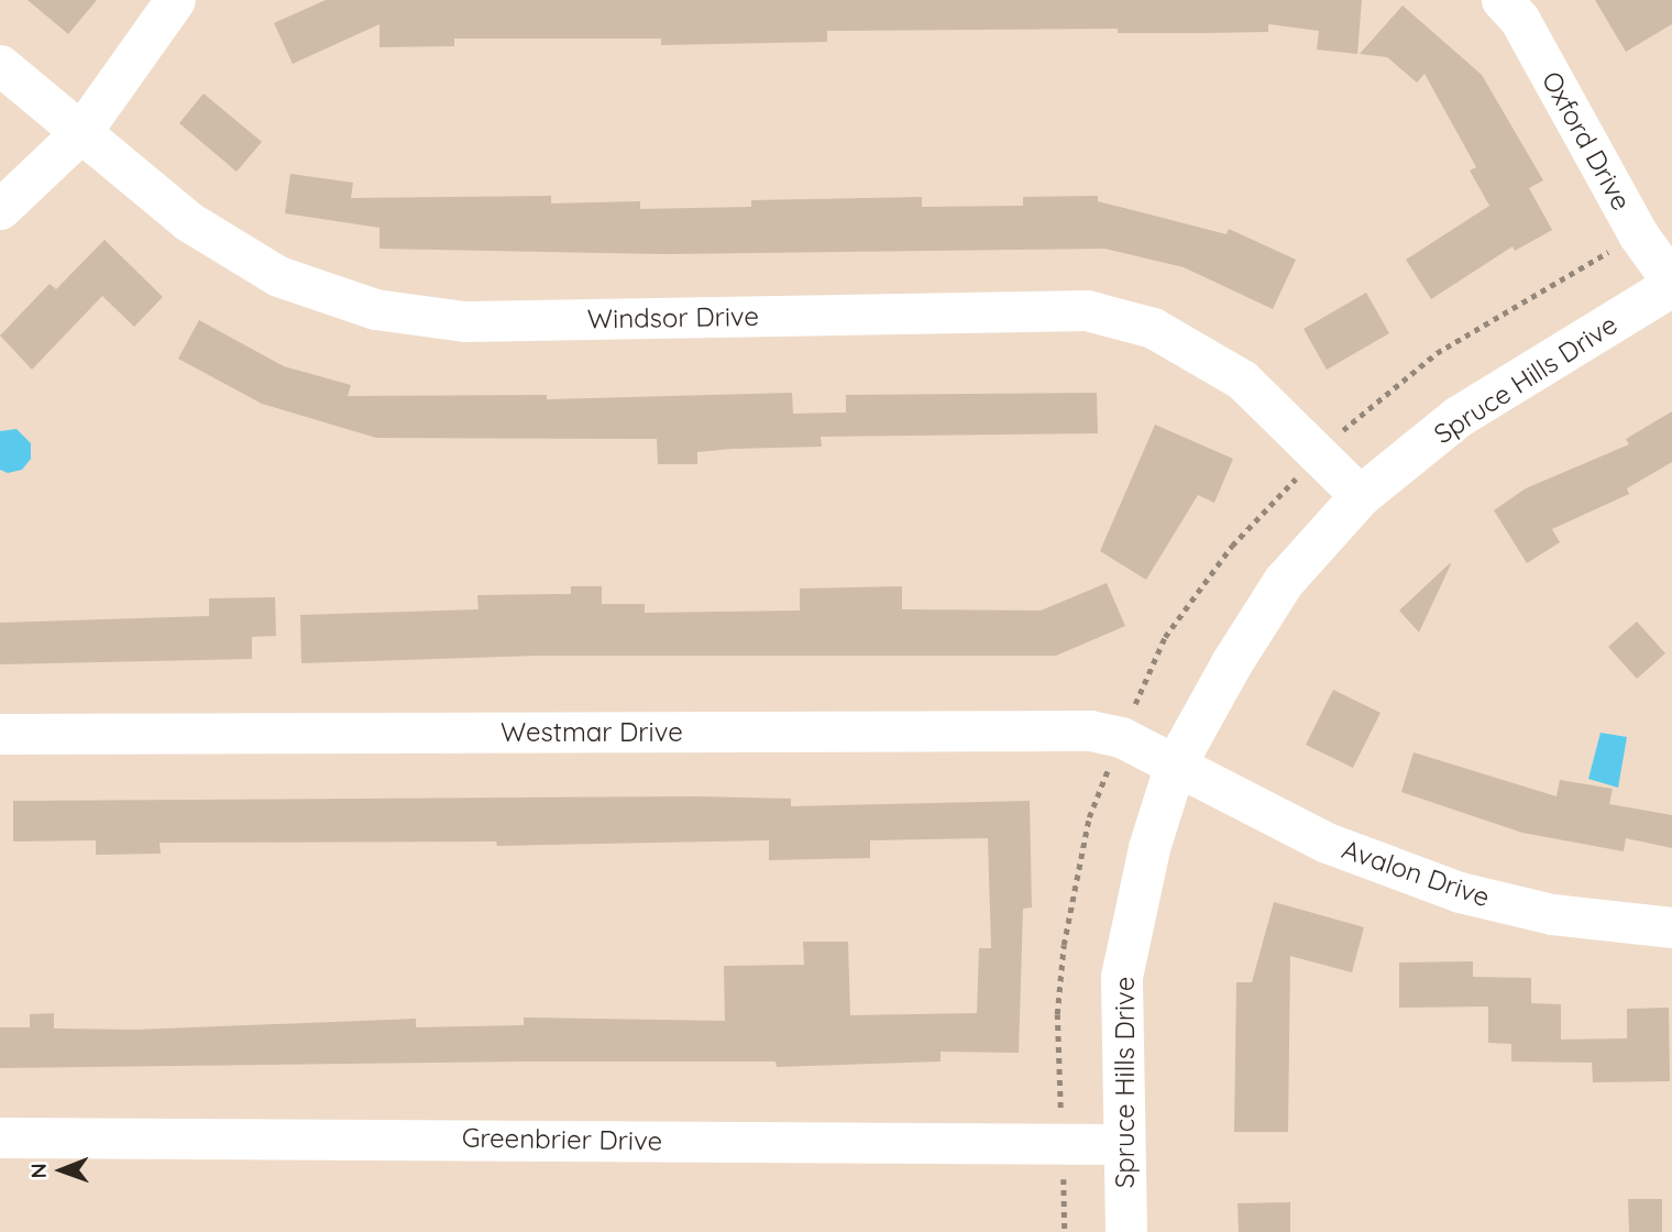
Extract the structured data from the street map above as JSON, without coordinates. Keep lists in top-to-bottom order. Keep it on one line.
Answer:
{"streets":{"main road":["Spruce Hills Drive"],"street":["Oxford Drive","Windsor Drive","Westmar Drive","Avalon Drive","Greenbrier Drive"]},"crossings":[["Oxford Drive","Spruce Hills Drive"],["Windsor Drive","Spruce Hills Drive"],["Spruce Hills Drive","Westmar Drive"],["Spruce Hills Drive","Avalon Drive"],["Spruce Hills Drive","Greenbrier Drive"],["Westmar Drive","Avalon Drive"]],"north":"left"}
